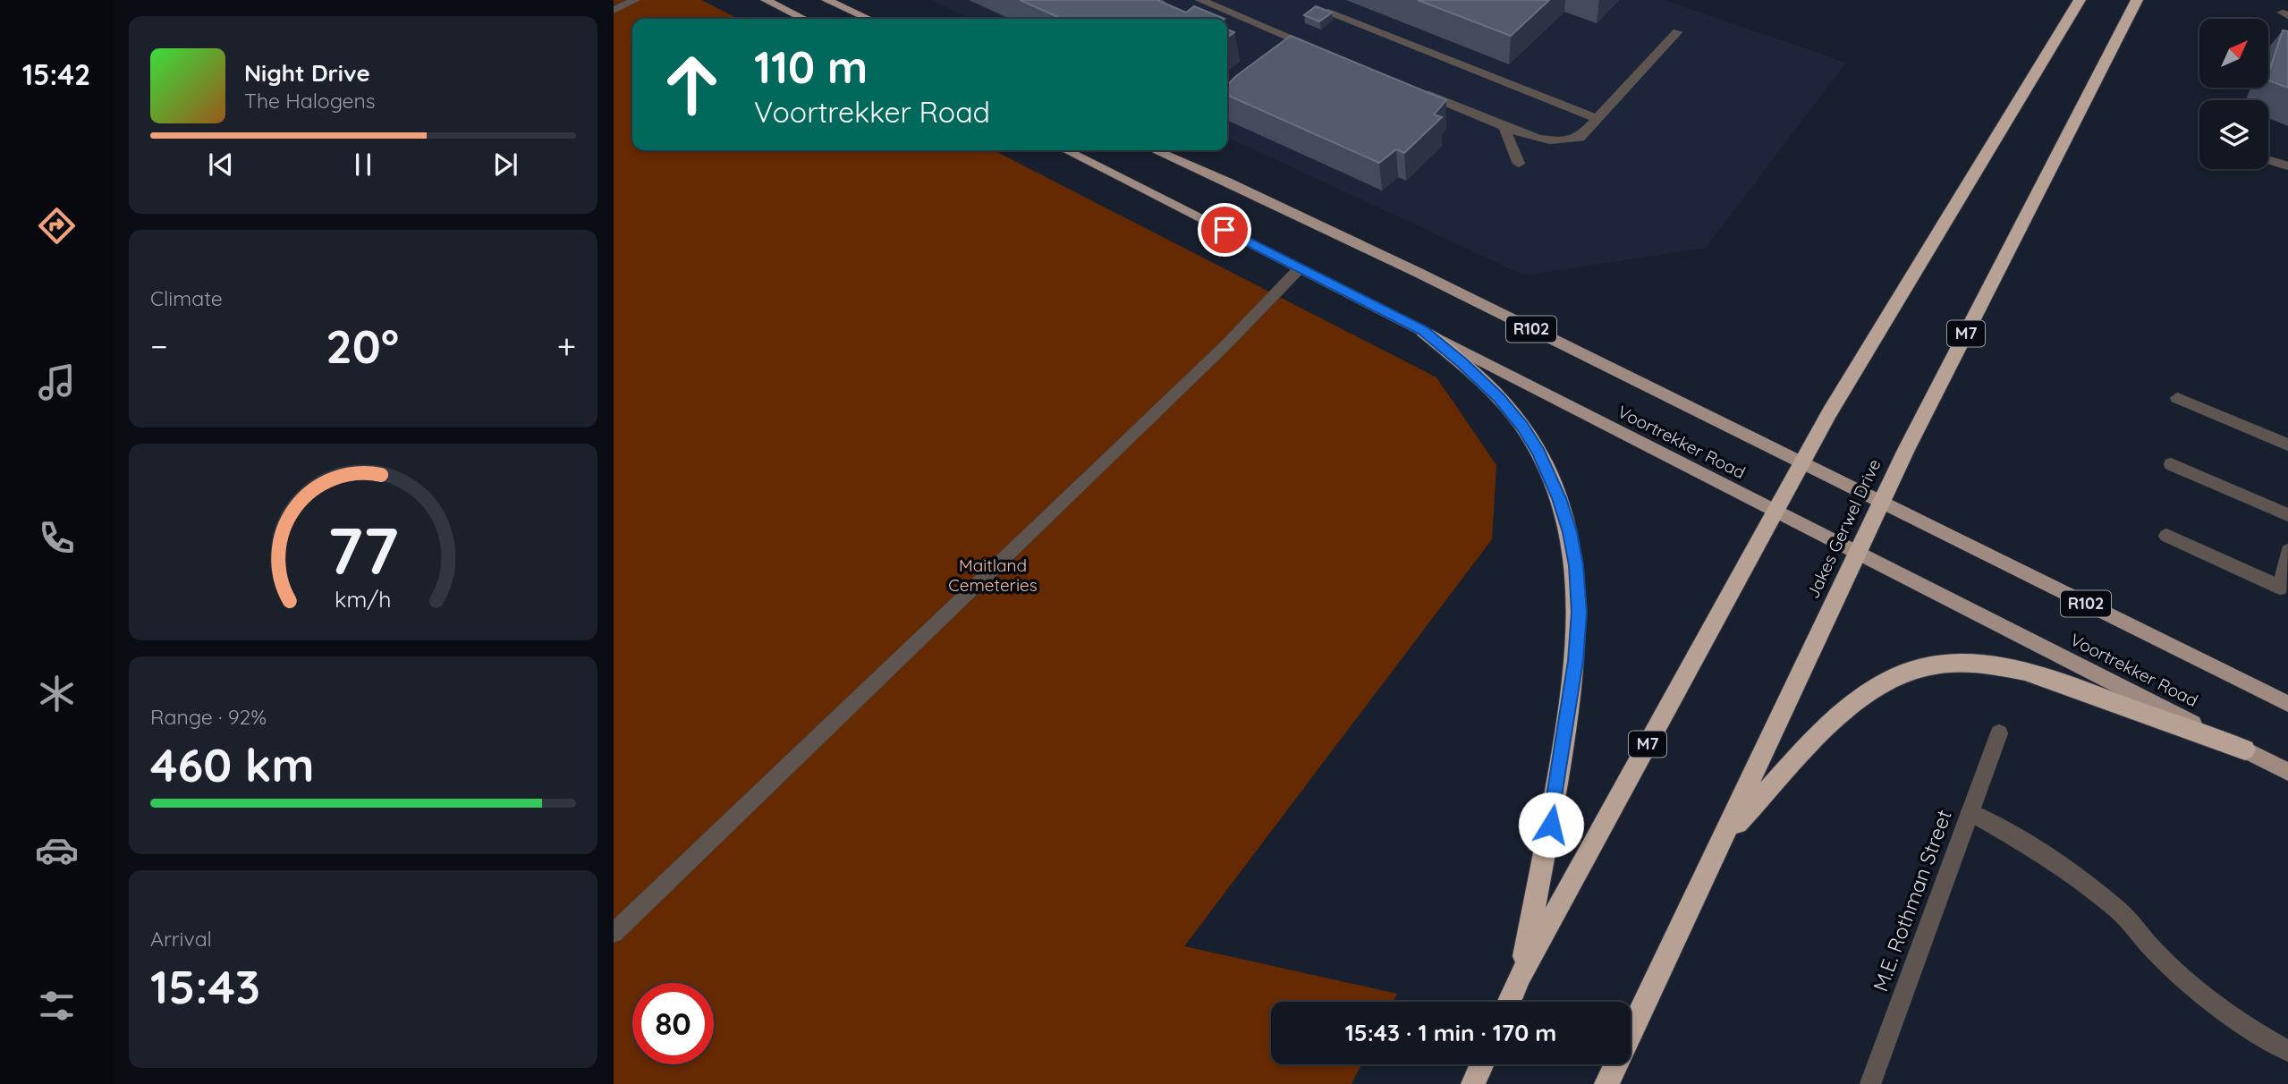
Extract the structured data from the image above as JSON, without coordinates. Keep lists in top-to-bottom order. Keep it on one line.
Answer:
{"streets":{"highway":["M7","Jakes Gerwel Drive"],"main road":["R102","Voortrekker Road"],"street":["M.E. Rothman Street"]},"crossings":[["M7","Voortrekker Road"],["Voortrekker Road","Jakes Gerwel Drive"]],"parks":["Maitland Cemeteries"],"north":"top right","page":{"tabs":"15:42","turn":["110 m","Voortrekker Road"],"song":["Night Drive","The Halogens"],"tile":["Climate",["Range · 92%","460 km"],["Arrival","15:43"]],"heat":["−","20°","+"],"limit":"80","trip":"15:43 · 1 min · 170 m","gauge":["77","km/h"]}}
